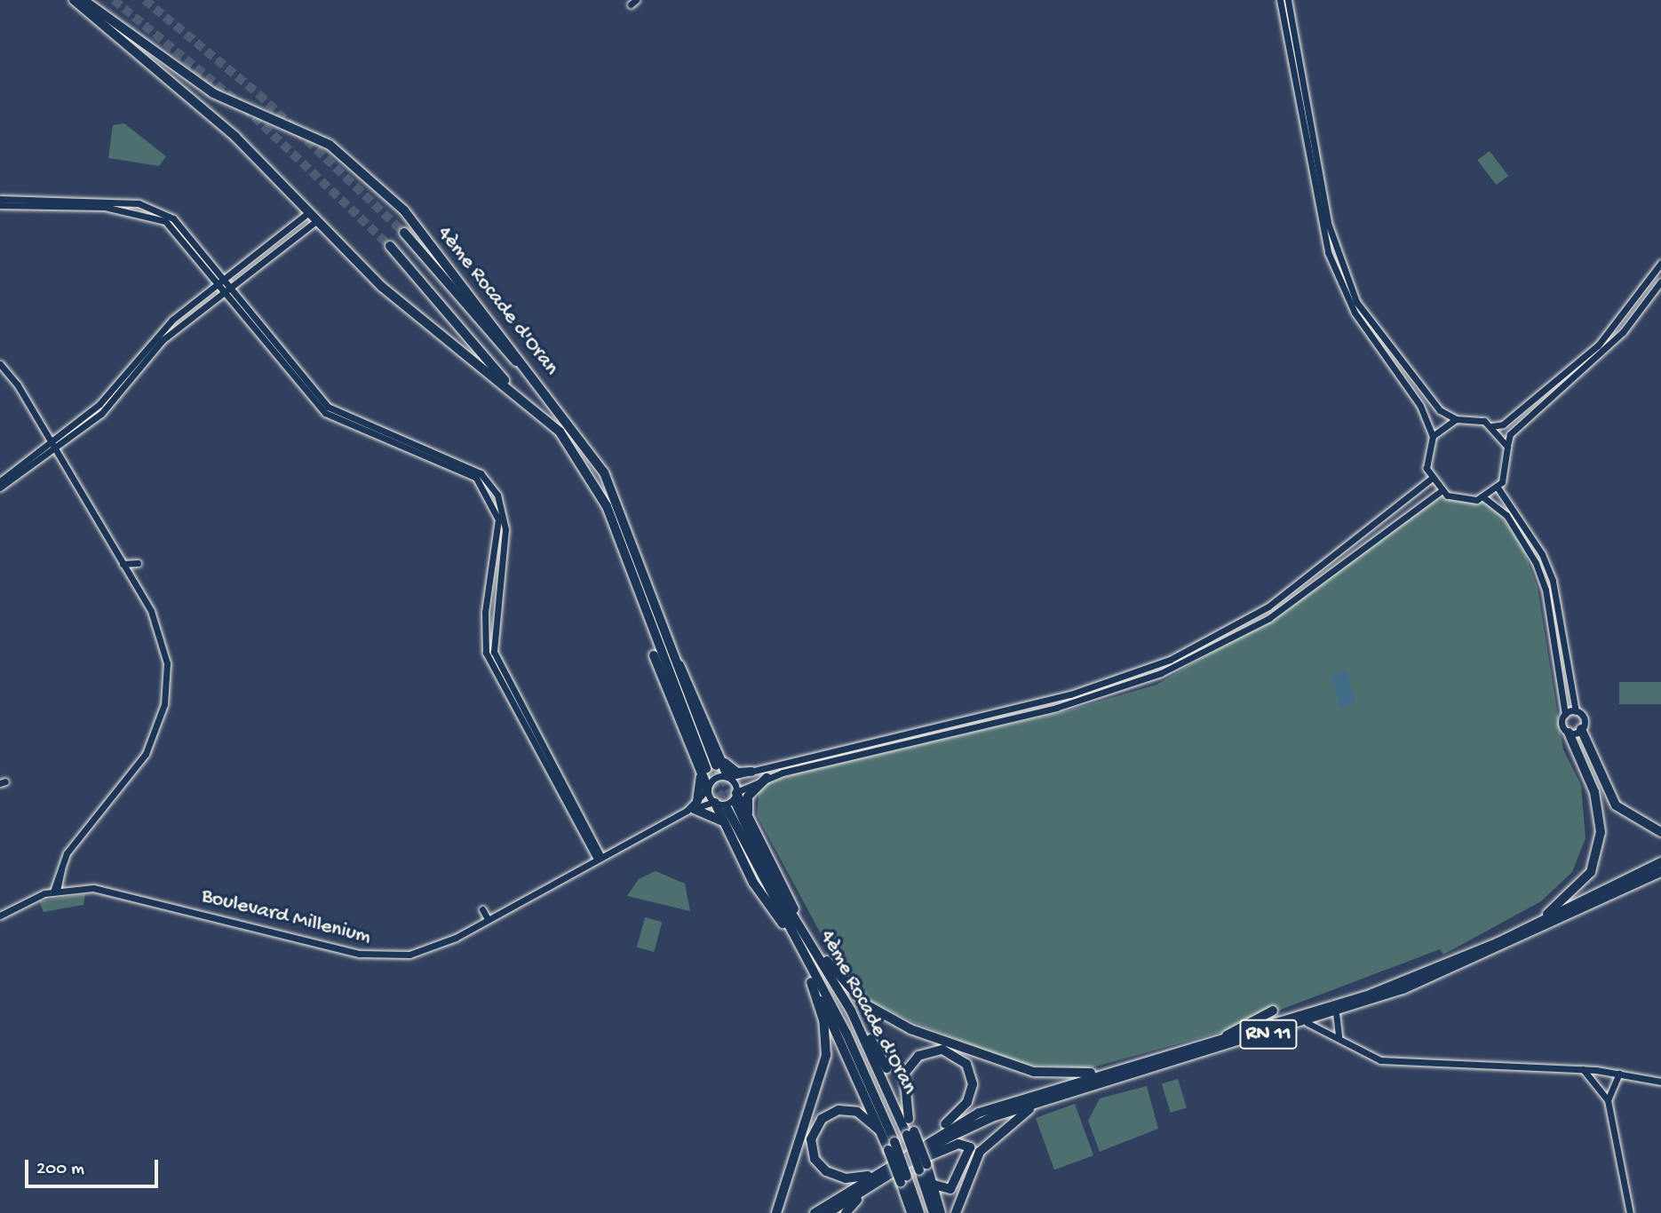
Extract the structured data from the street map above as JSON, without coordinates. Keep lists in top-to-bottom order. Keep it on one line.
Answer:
{"streets":{"highway":["4ème Rocade d'Oran","RN 11"],"main road":["Boulevard Millenium"]},"scale_bar":"200 m"}
